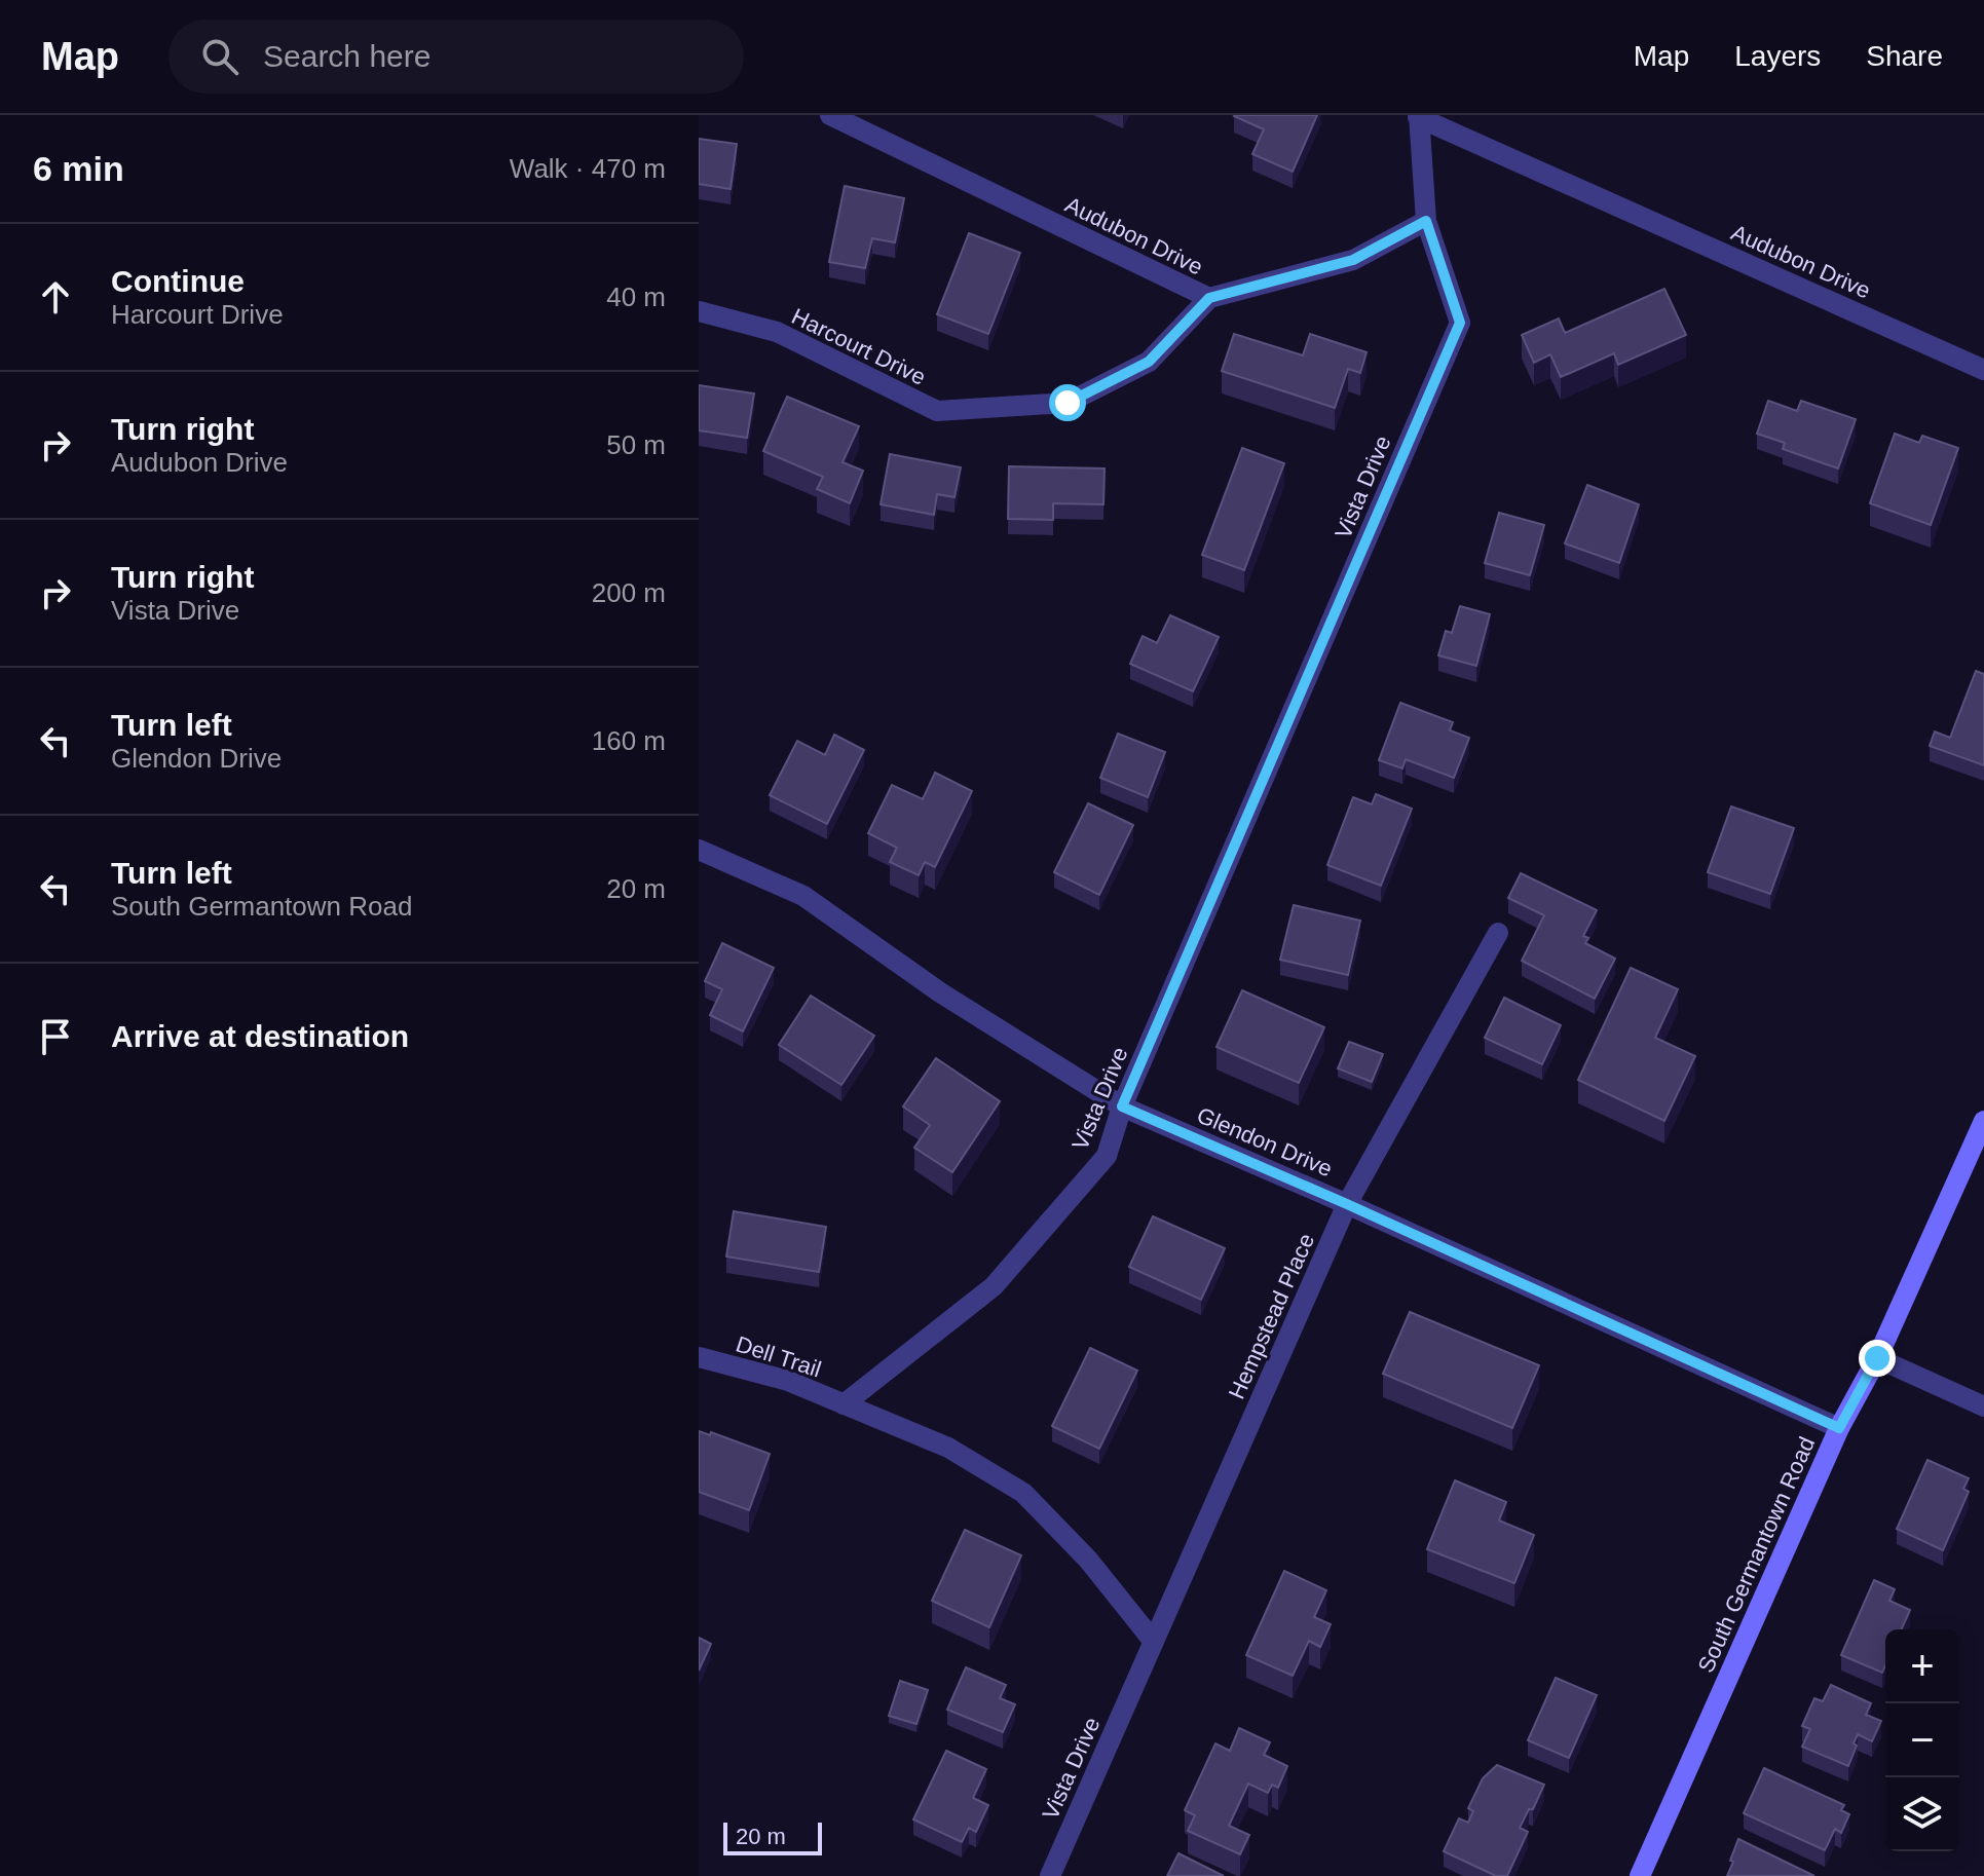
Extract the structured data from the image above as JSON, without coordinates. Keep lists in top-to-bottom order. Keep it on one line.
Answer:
{"streets":{"main road":["South Germantown Road"],"street":["Audubon Drive","Harcourt Drive","Vista Drive","Glendon Drive","Hempstead Place","Dell Trail"]},"crossings":[["Audubon Drive","Harcourt Drive"],["Audubon Drive","Vista Drive"],["Vista Drive","Glendon Drive"],["Vista Drive","Hempstead Place"],["Vista Drive","Dell Trail"],["Glendon Drive","Hempstead Place"],["Glendon Drive","South Germantown Road"]],"scale_bar":"20 m","page":{"header":"Map","search":"Search here","nav":["Map","Layers","Share"],"heading":["6 min","Walk · 470 m"],"list":[["Continue","Harcourt Drive","40 m"],["Turn right","Audubon Drive","50 m"],["Turn right","Vista Drive","200 m"],["Turn left","Glendon Drive","160 m"],["Turn left","South Germantown Road","20 m"],"Arrive at destination"],"map_buttons":["+","−"],"scale":"20 m"}}
